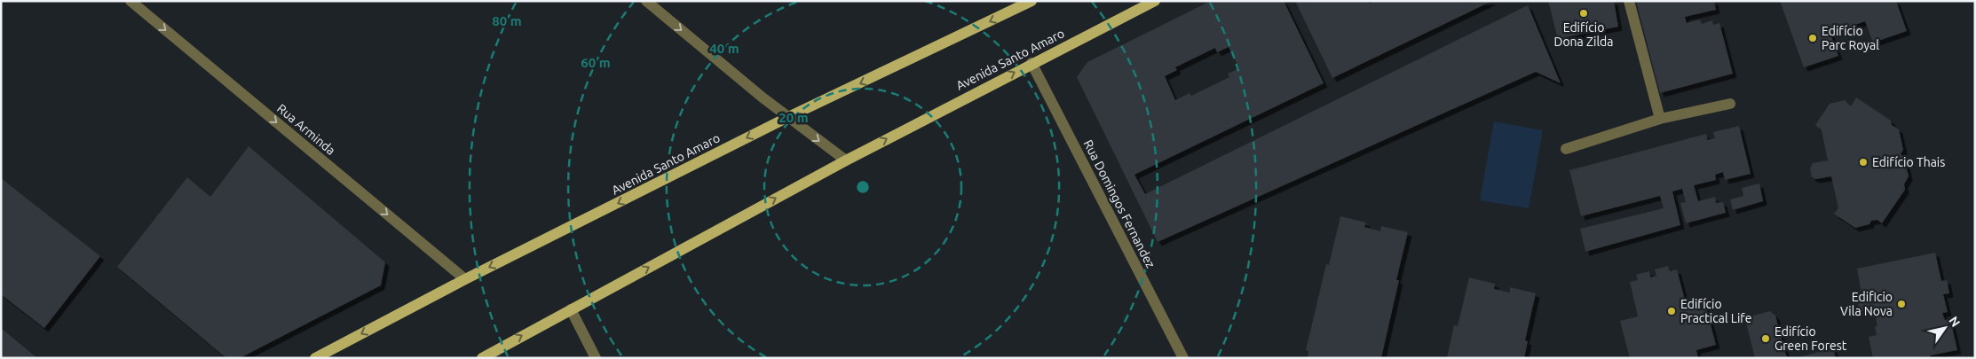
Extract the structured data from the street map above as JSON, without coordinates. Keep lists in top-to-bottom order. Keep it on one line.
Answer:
{"streets":{"main road":["Avenida Santo Amaro"],"street":["Rua Arminda","Rua Domingos Fernandez"]},"crossings":[["Avenida Santo Amaro","Rua Arminda"],["Avenida Santo Amaro","Rua Domingos Fernandez"]],"one_way":["Rua Arminda"],"places":["Edifício Dona Zilda","Edifício Parc Royal","Edifício Thais","Edificio Vila Nova","Edifício Practical Life","Edifício Green Forest"],"north":"top right","rings":["80 m","40 m","60 m","20 m"]}
